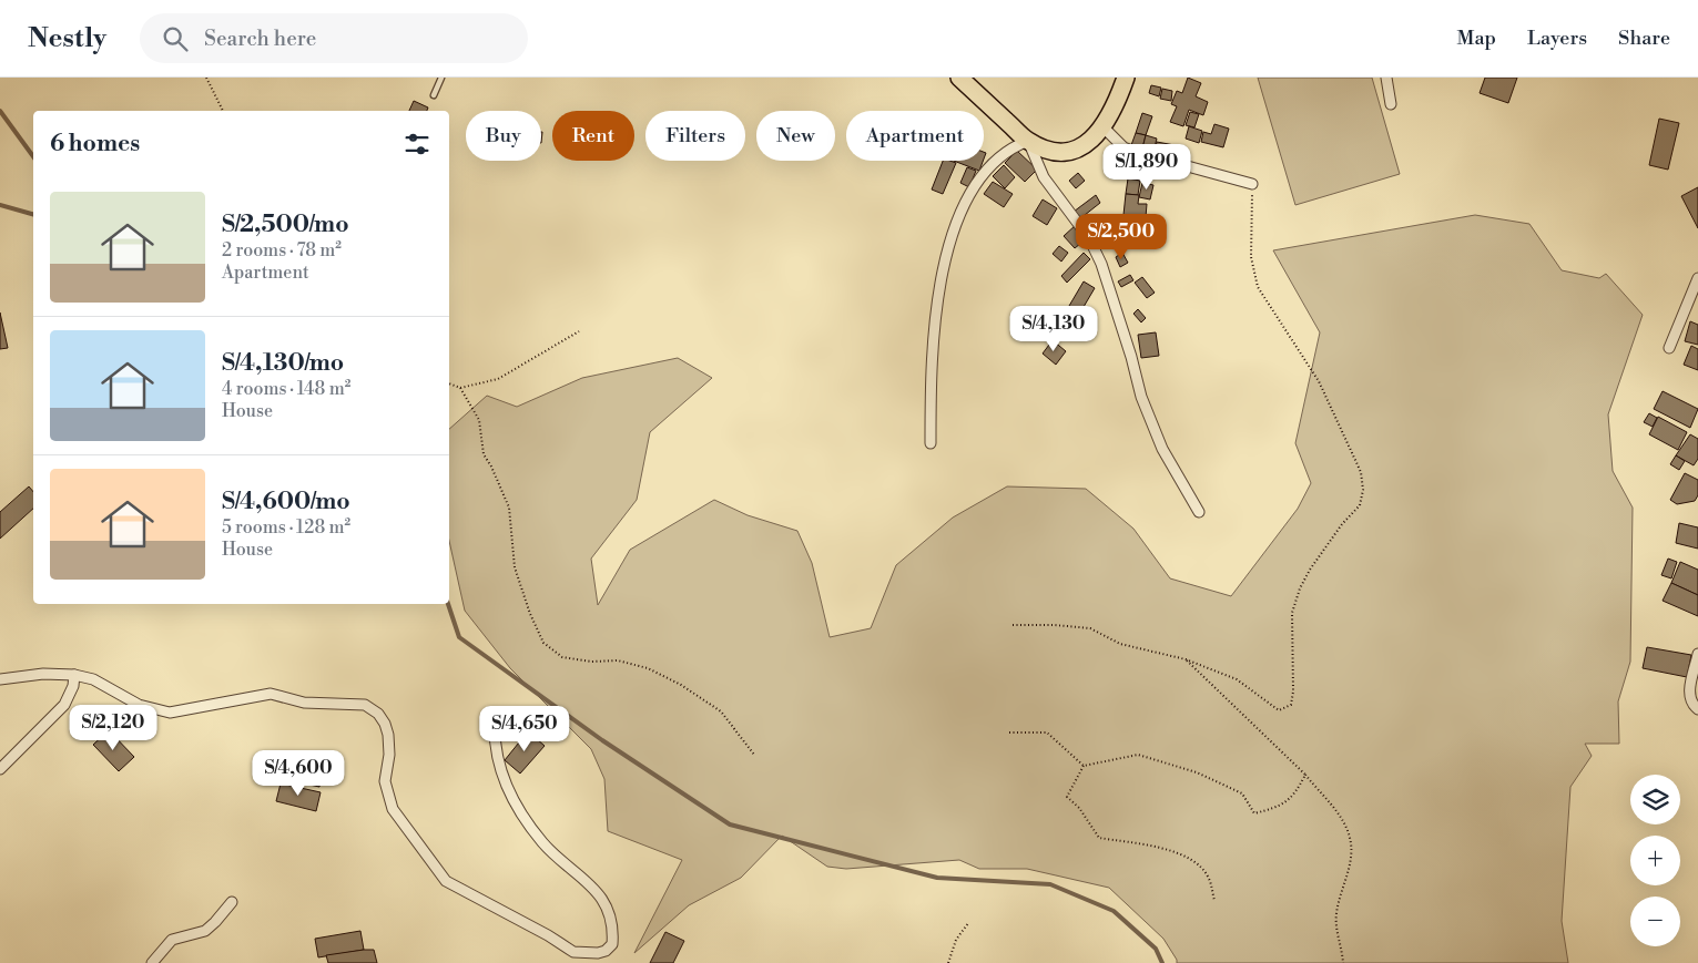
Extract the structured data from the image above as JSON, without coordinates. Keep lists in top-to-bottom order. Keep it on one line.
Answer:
{"page":{"header":"Nestly","search":"Search here","nav":["Map","Layers","Share"],"chip":["Buy","Rent","Filters","New","Apartment"],"heading":"6 homes","price":["S/1,890","S/2,500","S/4,130","S/2,120","S/4,650","S/4,600"],"list":[{"name":"S/2,500/mo","note":"2 rooms · 78 m² · Apartment"},{"name":"S/4,130/mo","note":"4 rooms · 148 m² · House"},{"name":"S/4,600/mo","note":"5 rooms · 128 m² · House"}],"map_buttons":["+","−"]}}
